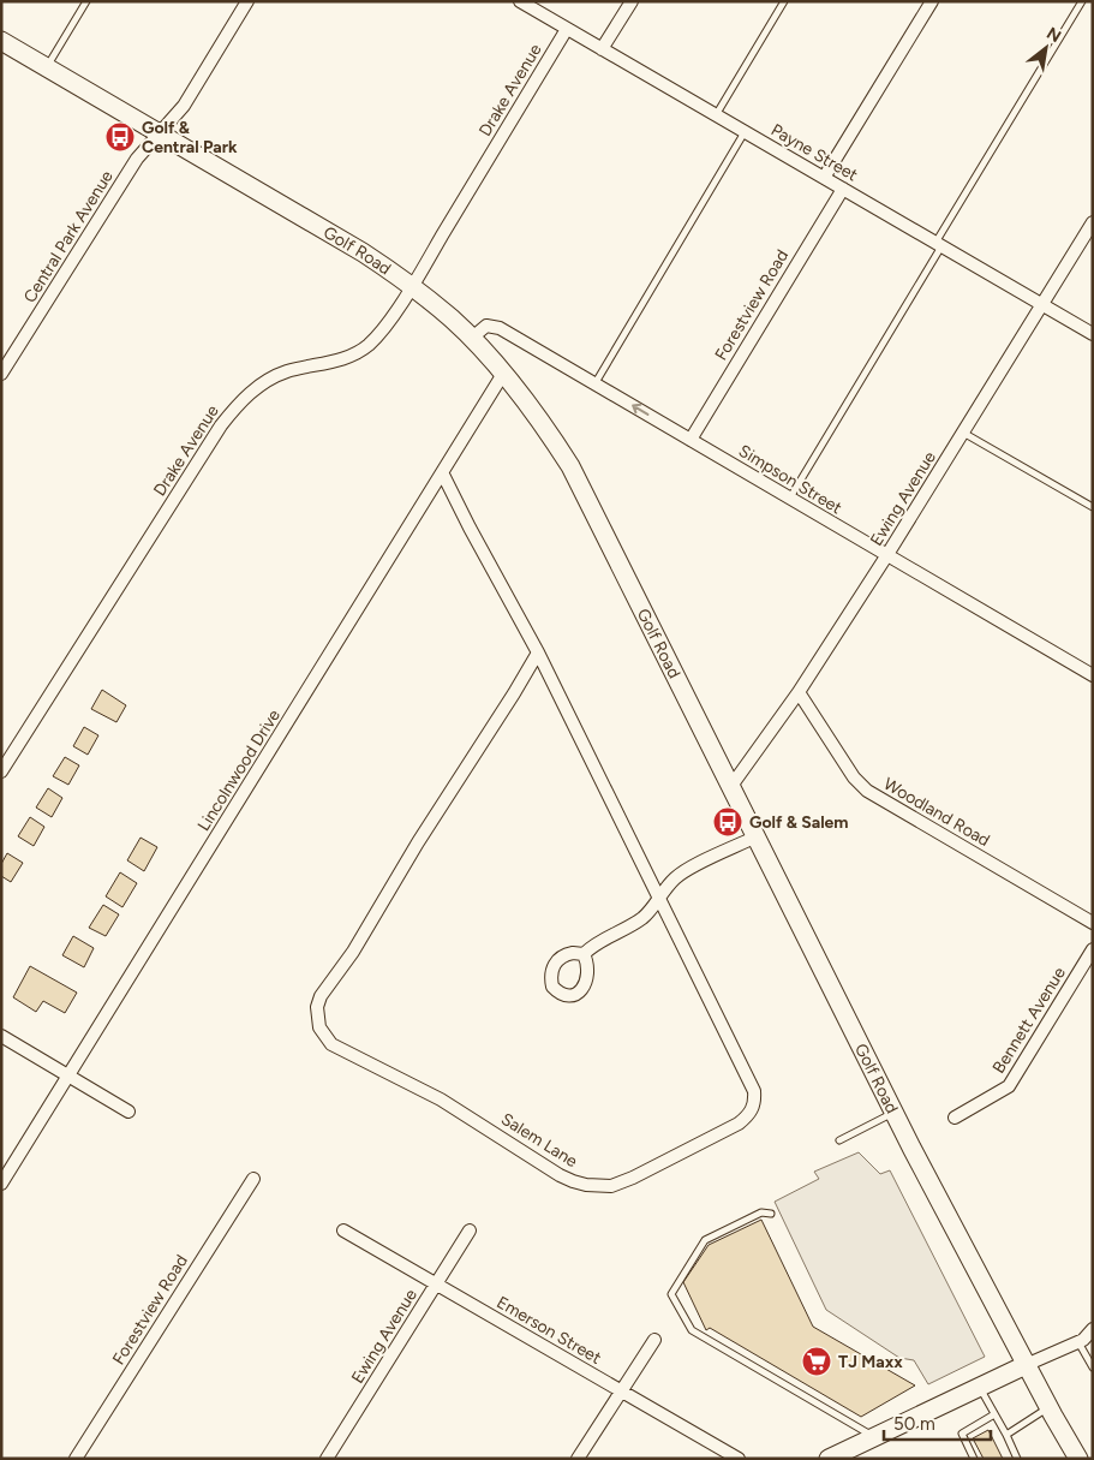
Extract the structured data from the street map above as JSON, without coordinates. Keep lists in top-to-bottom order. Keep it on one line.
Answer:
{"streets":{"main road":["Golf Road"],"street":["Drake Avenue","Payne Street","Central Park Avenue","Forestview Road","Simpson Street","Ewing Avenue","Lincolnwood Drive","Woodland Road","Bennett Avenue","Salem Lane","Emerson Street"]},"crossings":[["Drake Avenue","Payne Street"],["Drake Avenue","Golf Road"],["Payne Street","Forestview Road"],["Payne Street","Ewing Avenue"],["Central Park Avenue","Golf Road"],["Golf Road","Simpson Street"],["Golf Road","Ewing Avenue"],["Golf Road","Lincolnwood Drive"],["Forestview Road","Simpson Street"],["Simpson Street","Ewing Avenue"],["Ewing Avenue","Woodland Road"],["Ewing Avenue","Emerson Street"],["Lincolnwood Drive","Salem Lane"]],"places":{"bus stop":["Golf & Central Park","Golf & Salem"],"supermarket":["TJ Maxx"]},"scale_bar":"50 m","north":"top right"}
